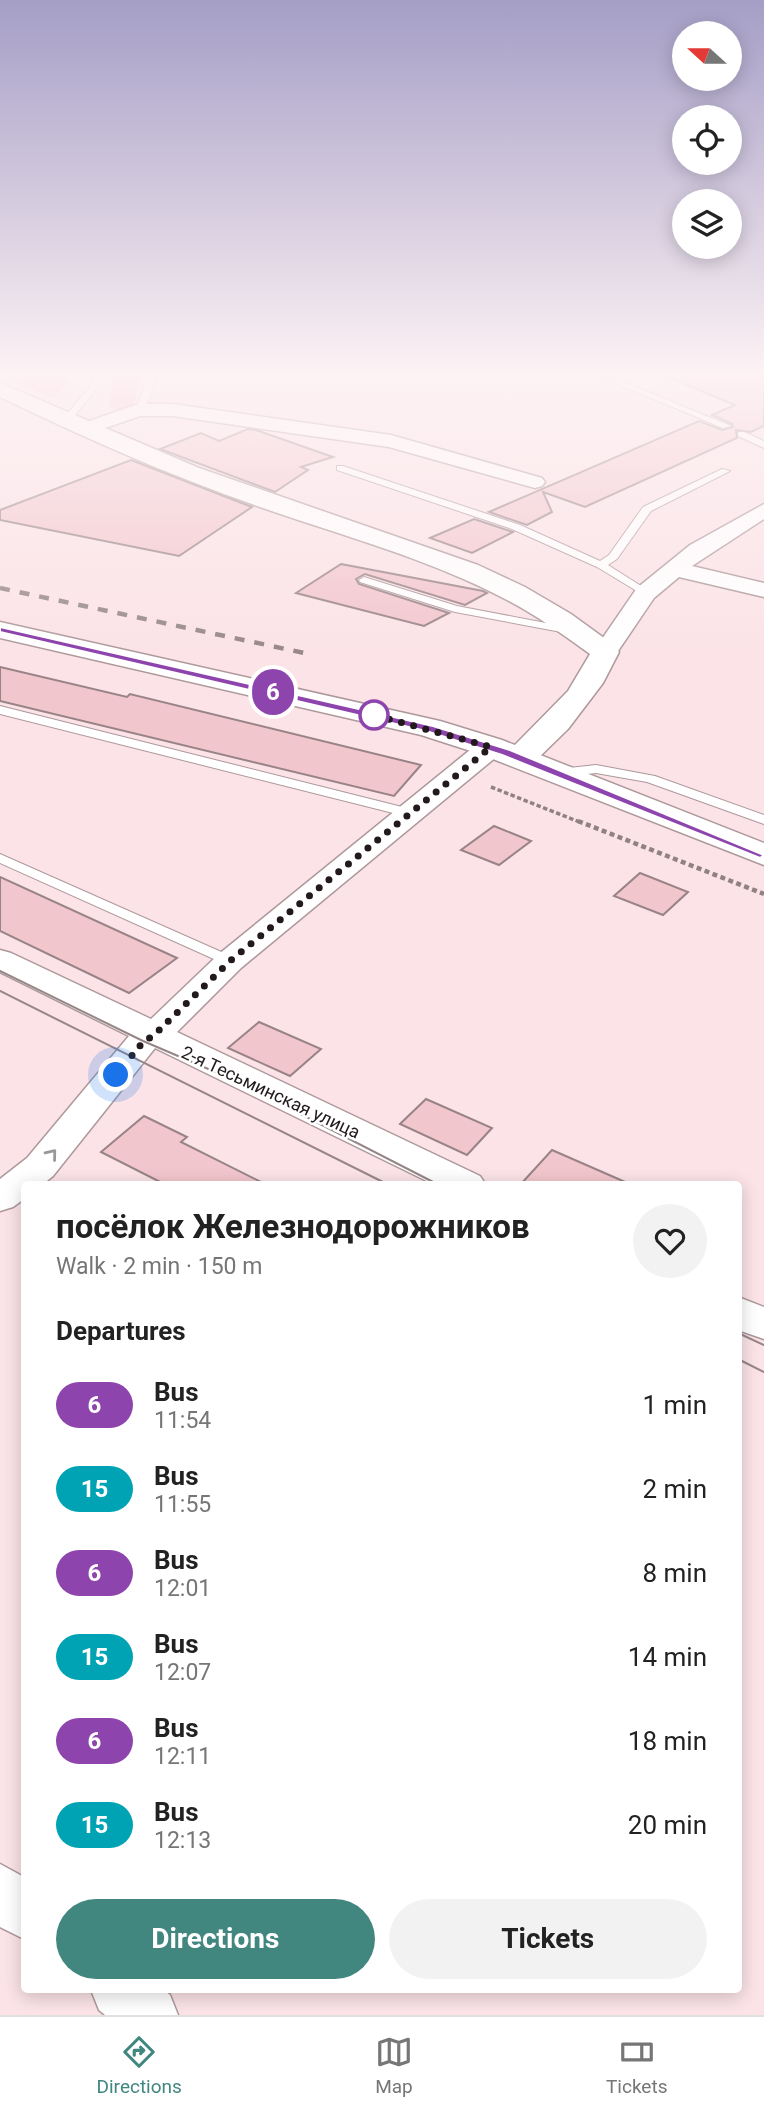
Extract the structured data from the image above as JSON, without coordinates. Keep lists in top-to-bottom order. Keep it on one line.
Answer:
{"streets":{"street":["2-я Тесьминская улица"]},"lines":["bus line 6"],"north":"left","page":{"on_map":"6","heading":[["посёлок Железнодорожников","Walk · 2 min · 150 m"],"Departures"],"list":[{"mark":"6","name":"Bus","note":"11:54","value":"1 min"},{"mark":"15","name":"Bus","note":"11:55","value":"2 min"},{"mark":"6","name":"Bus","note":"12:01","value":"8 min"},{"mark":"15","name":"Bus","note":"12:07","value":"14 min"},{"mark":"6","name":"Bus","note":"12:11","value":"18 min"},{"mark":"15","name":"Bus","note":"12:13","value":"20 min"}],"buttons":["Directions","Tickets"],"tabs":["Directions","Map","Tickets"]}}
